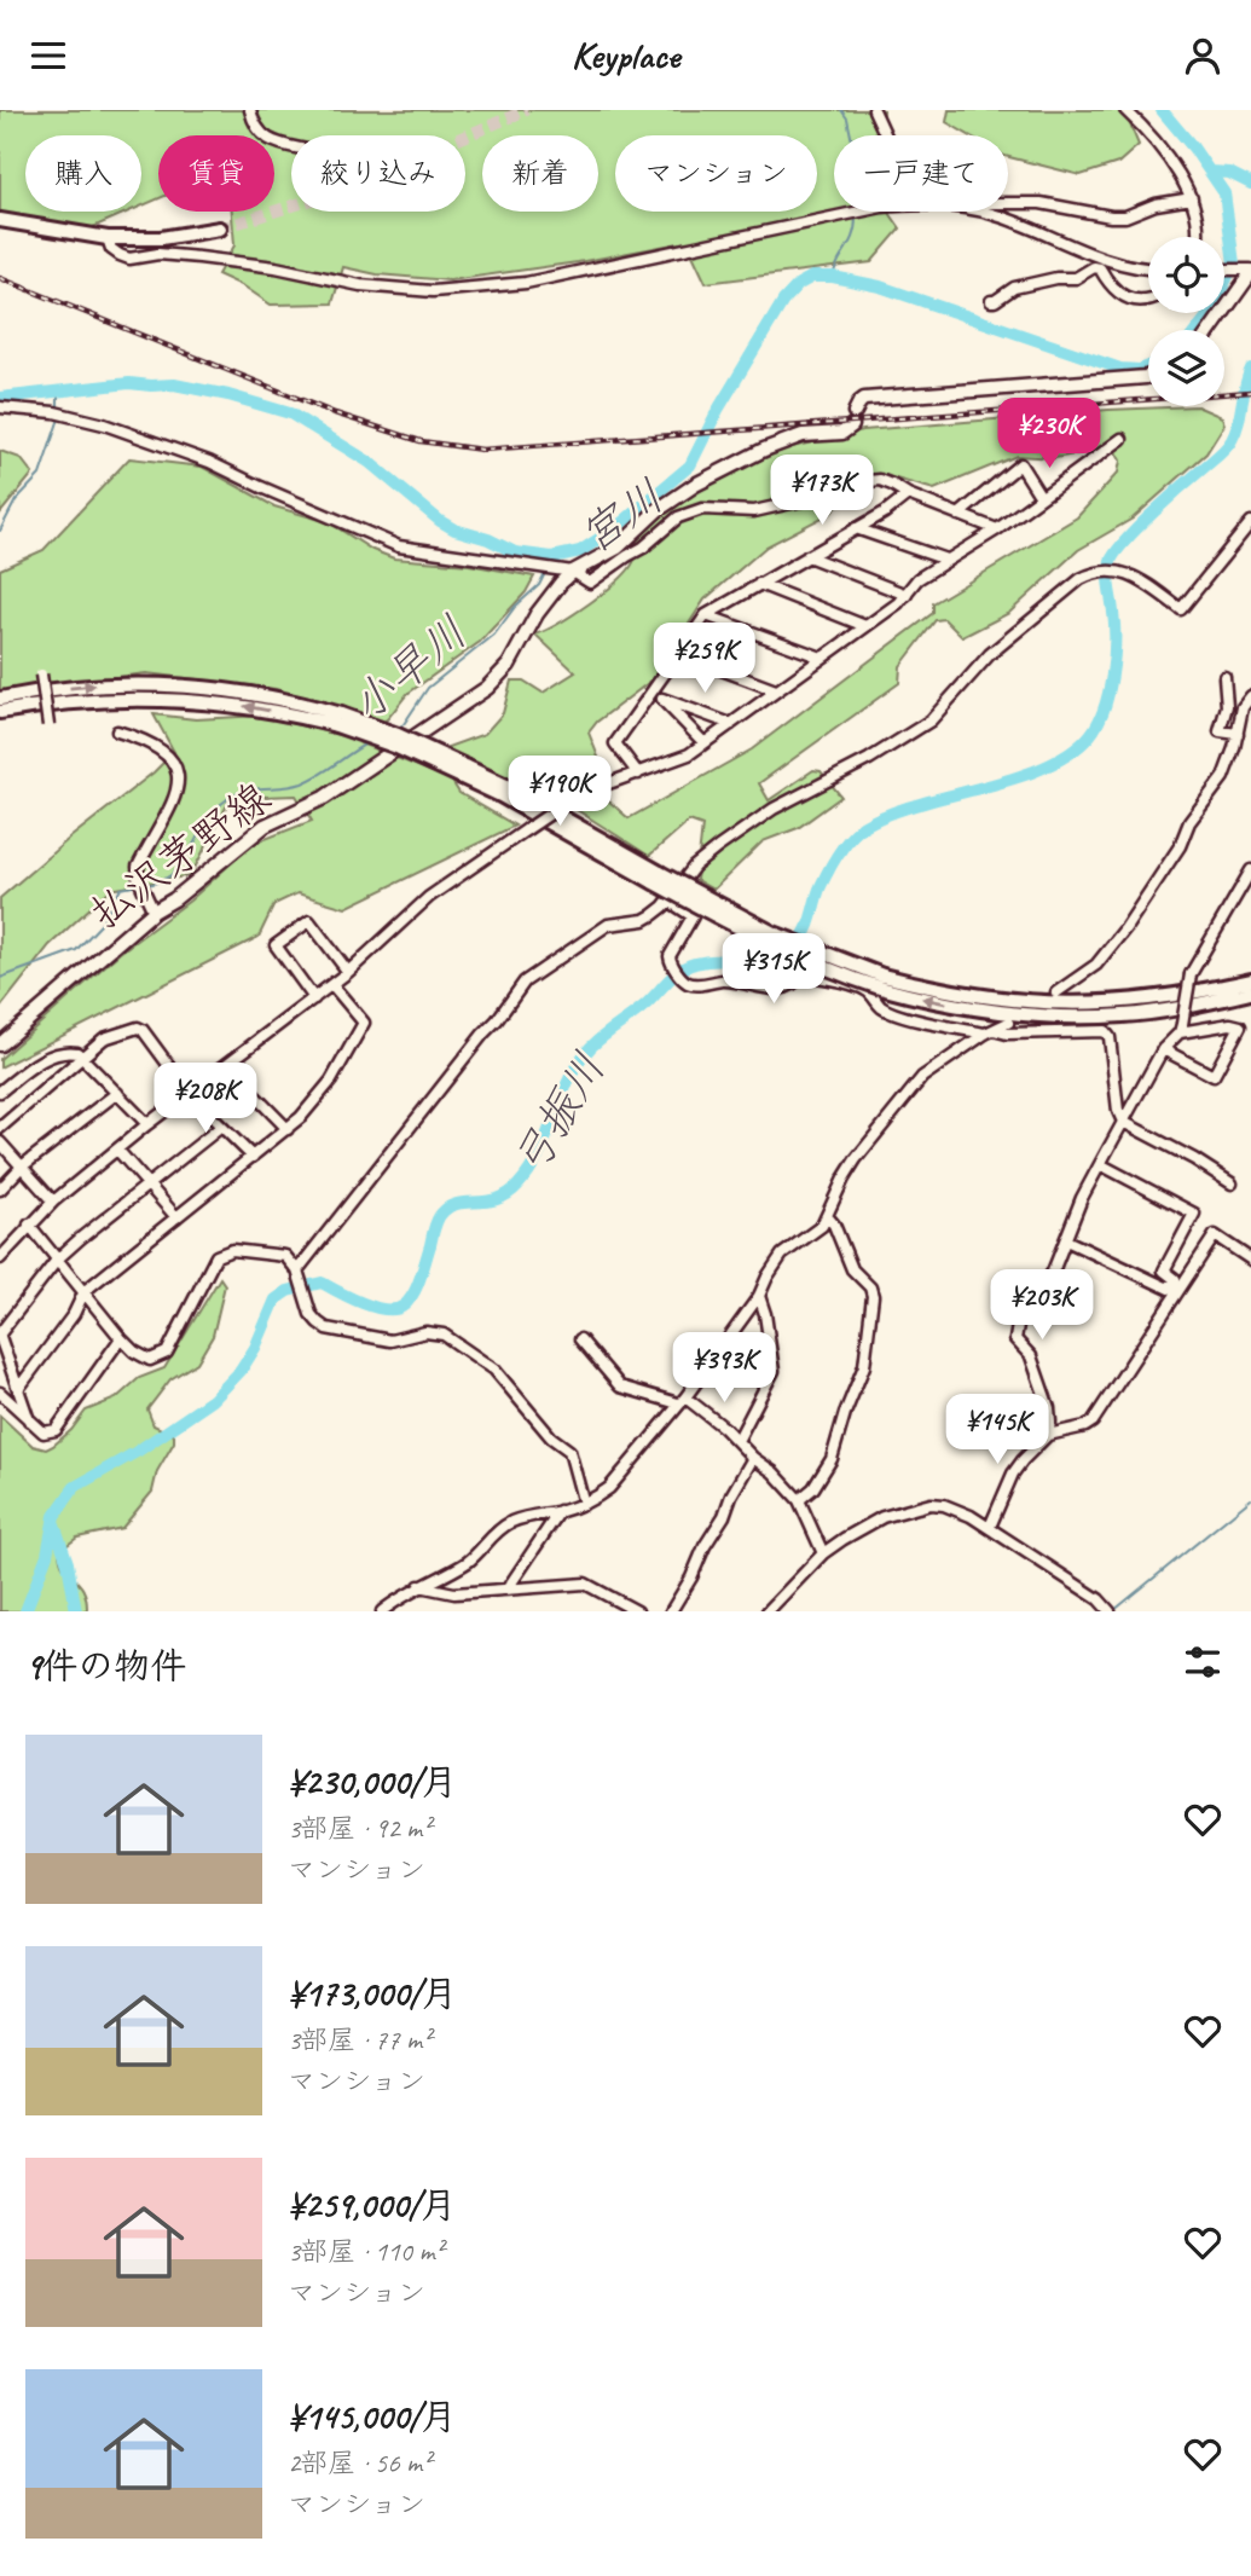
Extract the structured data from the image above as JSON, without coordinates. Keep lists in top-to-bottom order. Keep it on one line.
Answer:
{"streets":{"main road":["払沢茅野線"]},"water":["宮川","小早川","弓振川"],"page":{"header":"Keyplace","chip":["購入","賃貸","絞り込み","新着","マンション","一戸建て"],"price":["¥230K","¥173K","¥259K","¥190K","¥315K","¥208K","¥203K","¥393K","¥145K"],"heading":"9件の物件","list":[{"name":"¥230,000/月","note":"3部屋 · 92 m² · マンション"},{"name":"¥173,000/月","note":"3部屋 · 77 m² · マンション"},{"name":"¥259,000/月","note":"3部屋 · 110 m² · マンション"},{"name":"¥145,000/月","note":"2部屋 · 56 m² · マンション"}]}}
